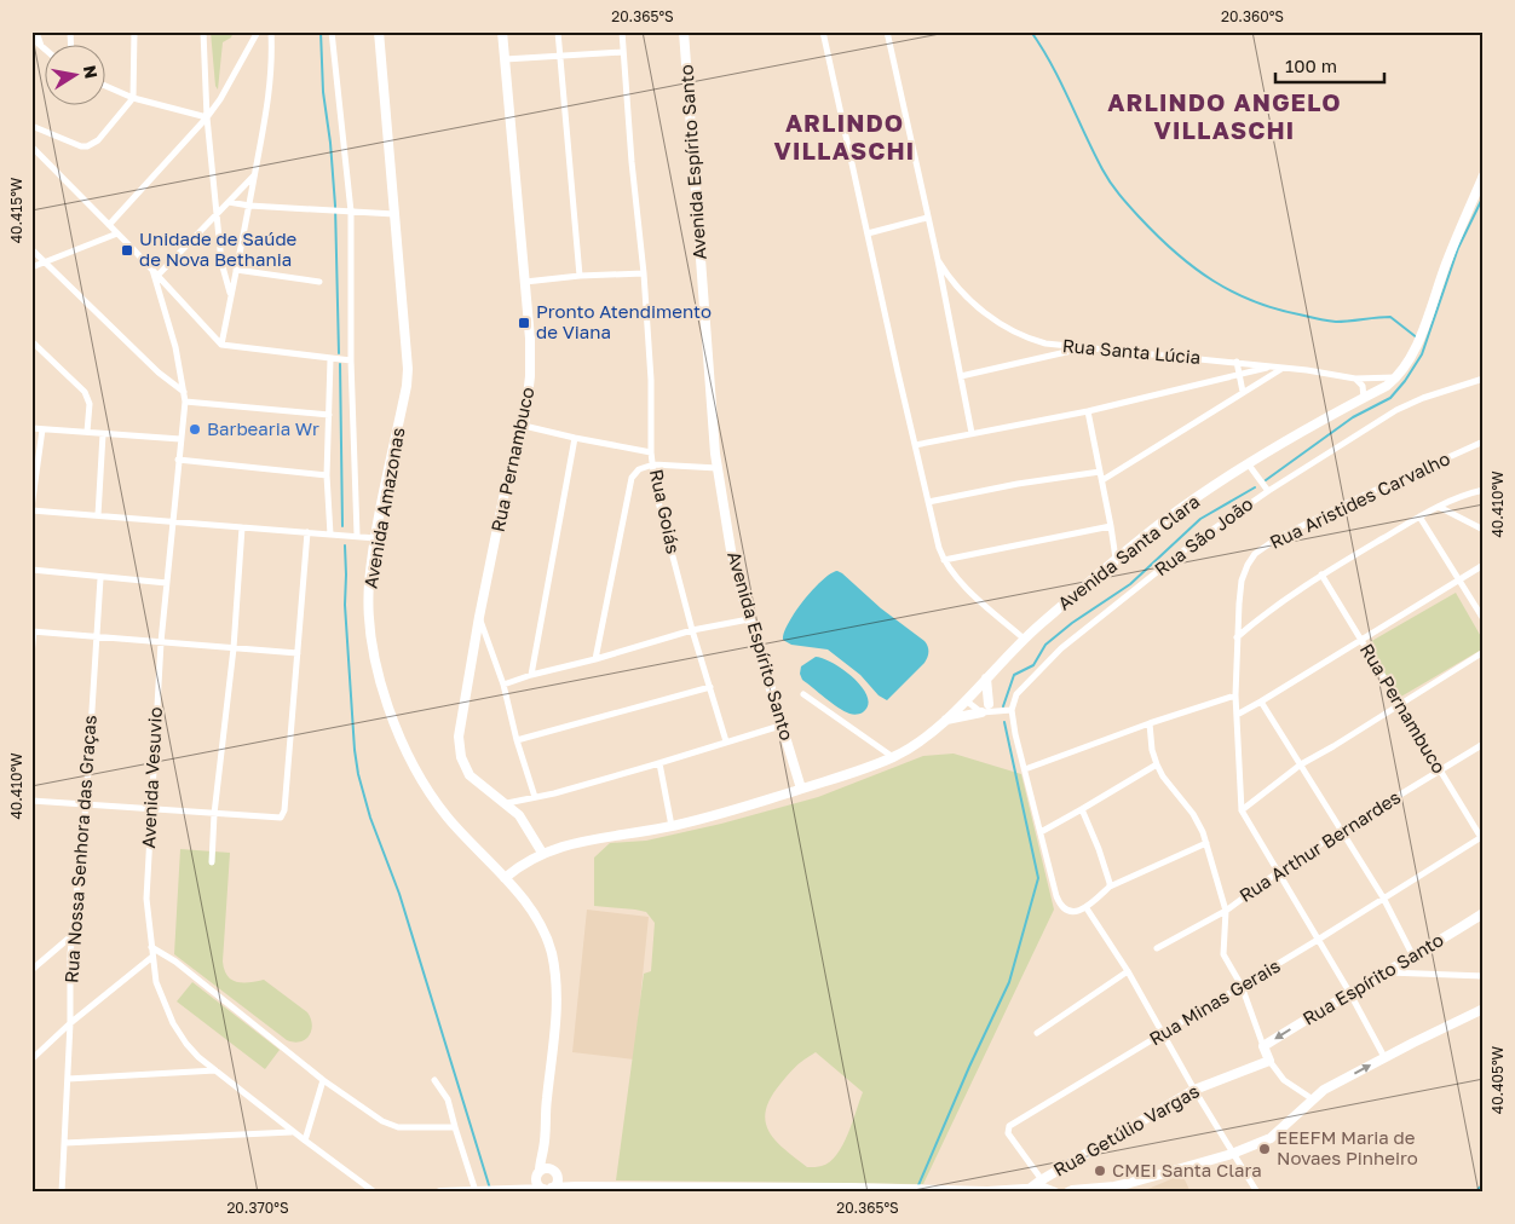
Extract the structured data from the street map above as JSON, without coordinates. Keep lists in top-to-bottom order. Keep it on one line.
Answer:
{"streets":{"street":["Avenida Espírito Santo","Rua Santa Lúcia","Rua Pernambuco","Rua Aristides Carvalho","Avenida Amazonas","Rua Goiás","Rua São João","Avenida Santa Clara","Avenida Vesuvio","Rua Arthur Bernardes","Rua Nossa Senhora das Graças","Rua Espírito Santo","Rua Minas Gerais","Rua Getúlio Vargas"]},"crossings":[["Avenida Espírito Santo","Avenida Santa Clara"],["Rua Santa Lúcia","Avenida Santa Clara"],["Rua Pernambuco","Avenida Santa Clara"],["Rua Pernambuco","Rua Arthur Bernardes"],["Rua Pernambuco","Rua Minas Gerais"],["Rua Minas Gerais","Rua Getúlio Vargas"]],"districts":["ARLINDO ANGELO VILLASCHI","ARLINDO VILLASCHI"],"places":{"transit":["Unidade de Saúde de Nova Bethania","Pronto Atendimento de Viana"],"other":["Barbearia Wr","EEEFM Maria de Novaes Pinheiro","CMEI Santa Clara"]},"scale_bar":"100 m","north":"right","coordinates":["20.365°S","20.360°S","40.415°W","40.410°W","40.405°W","20.370°S"]}
